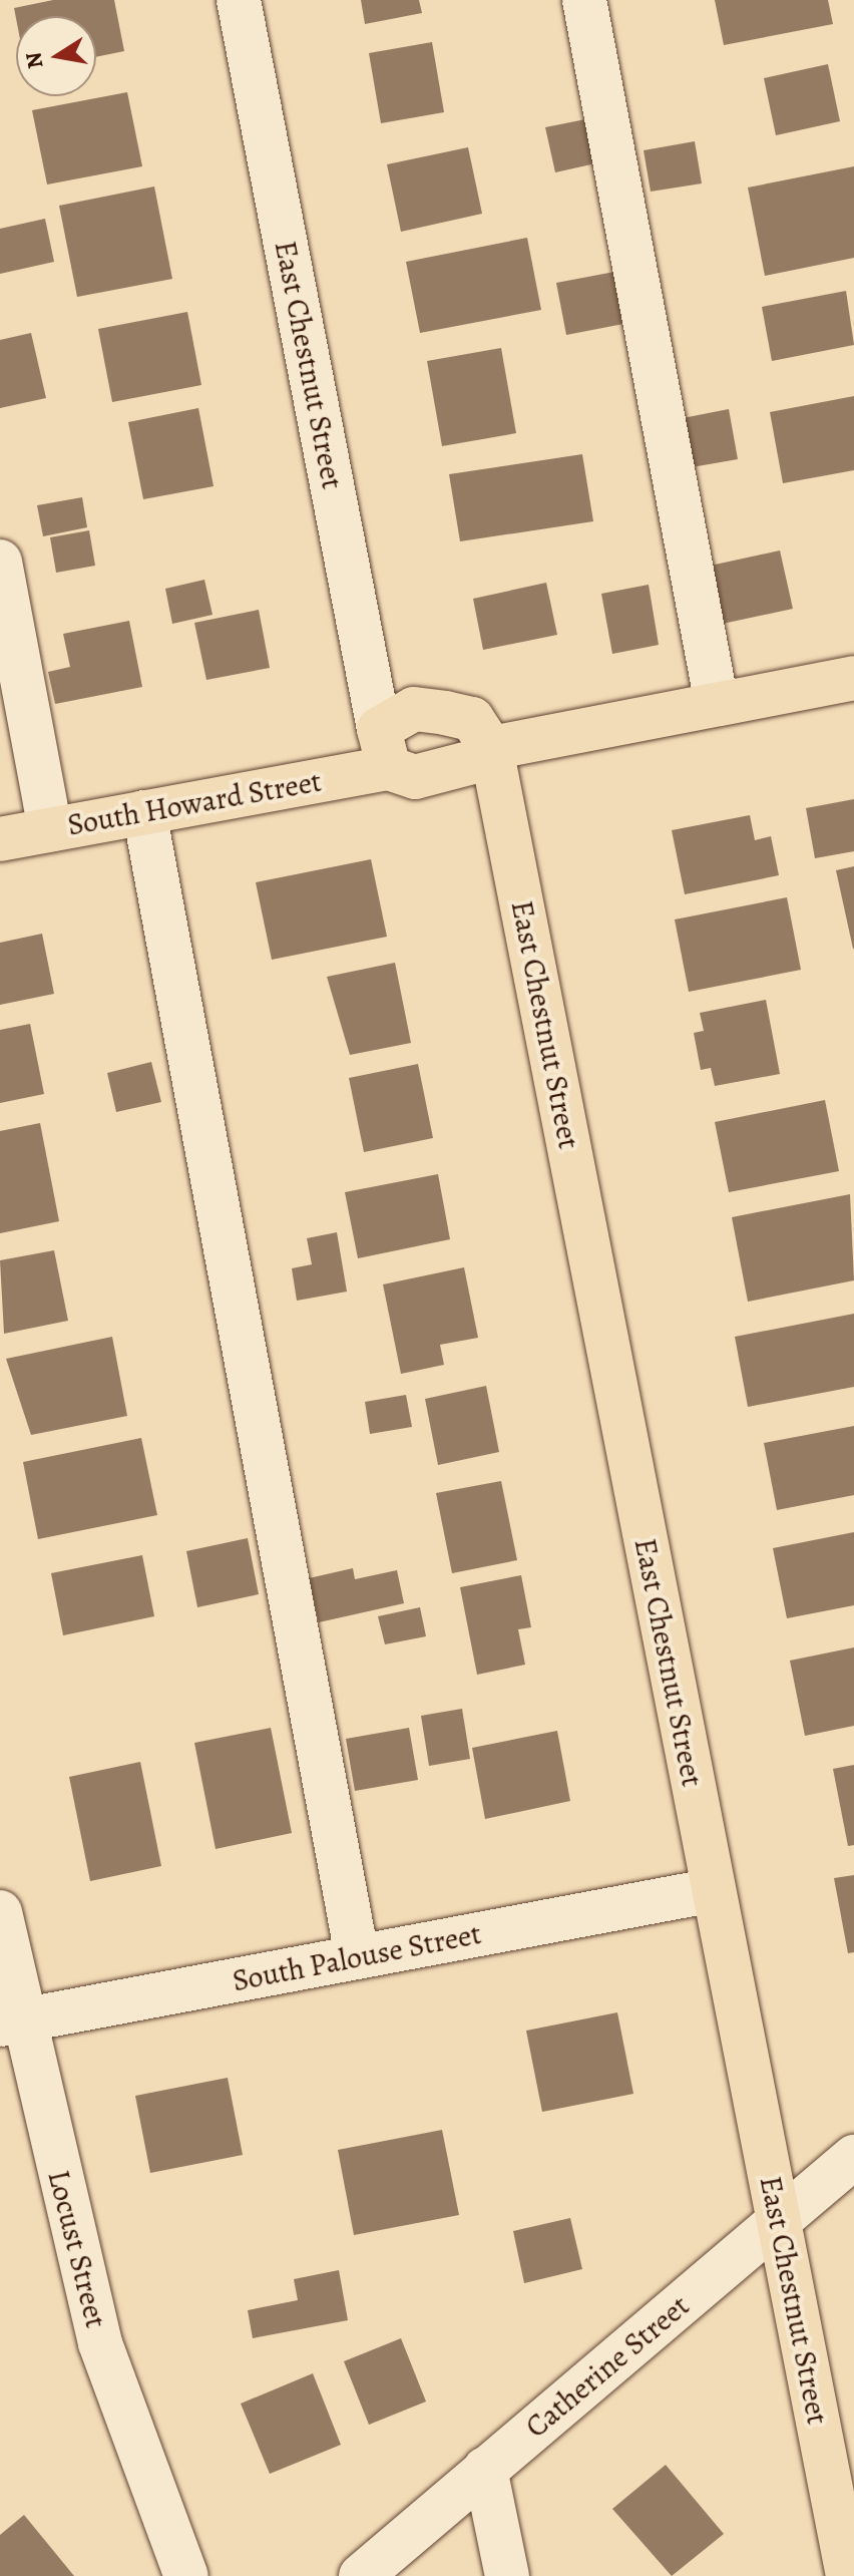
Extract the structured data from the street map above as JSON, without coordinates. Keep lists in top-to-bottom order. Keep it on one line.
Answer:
{"streets":{"main road":["East Chestnut Street","South Howard Street"],"street":["South Palouse Street","Locust Street","Catherine Street"]},"crossings":[["East Chestnut Street","South Howard Street"],["East Chestnut Street","South Palouse Street"],["East Chestnut Street","Catherine Street"],["South Palouse Street","Locust Street"]],"north":"left"}
